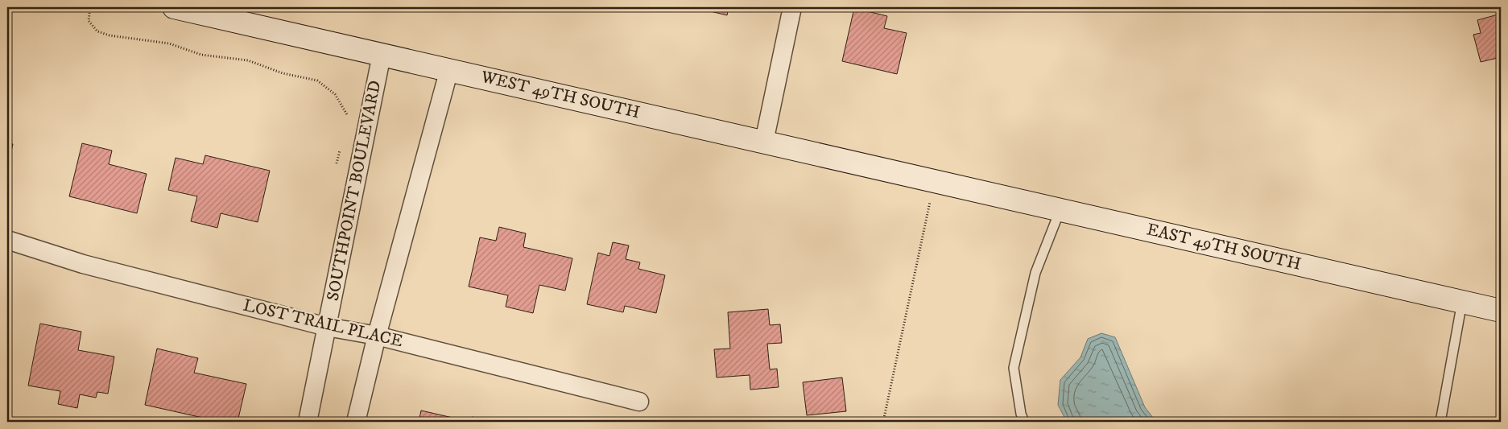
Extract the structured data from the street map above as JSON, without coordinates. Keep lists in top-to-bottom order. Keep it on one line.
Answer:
{"streets":{"street":["WEST 49TH SOUTH","SOUTHPOINT BOULEVARD","EAST 49TH SOUTH","LOST TRAIL PLACE"]},"crossings":[["WEST 49TH SOUTH","SOUTHPOINT BOULEVARD"],["WEST 49TH SOUTH","EAST 49TH SOUTH"],["SOUTHPOINT BOULEVARD","LOST TRAIL PLACE"]]}
